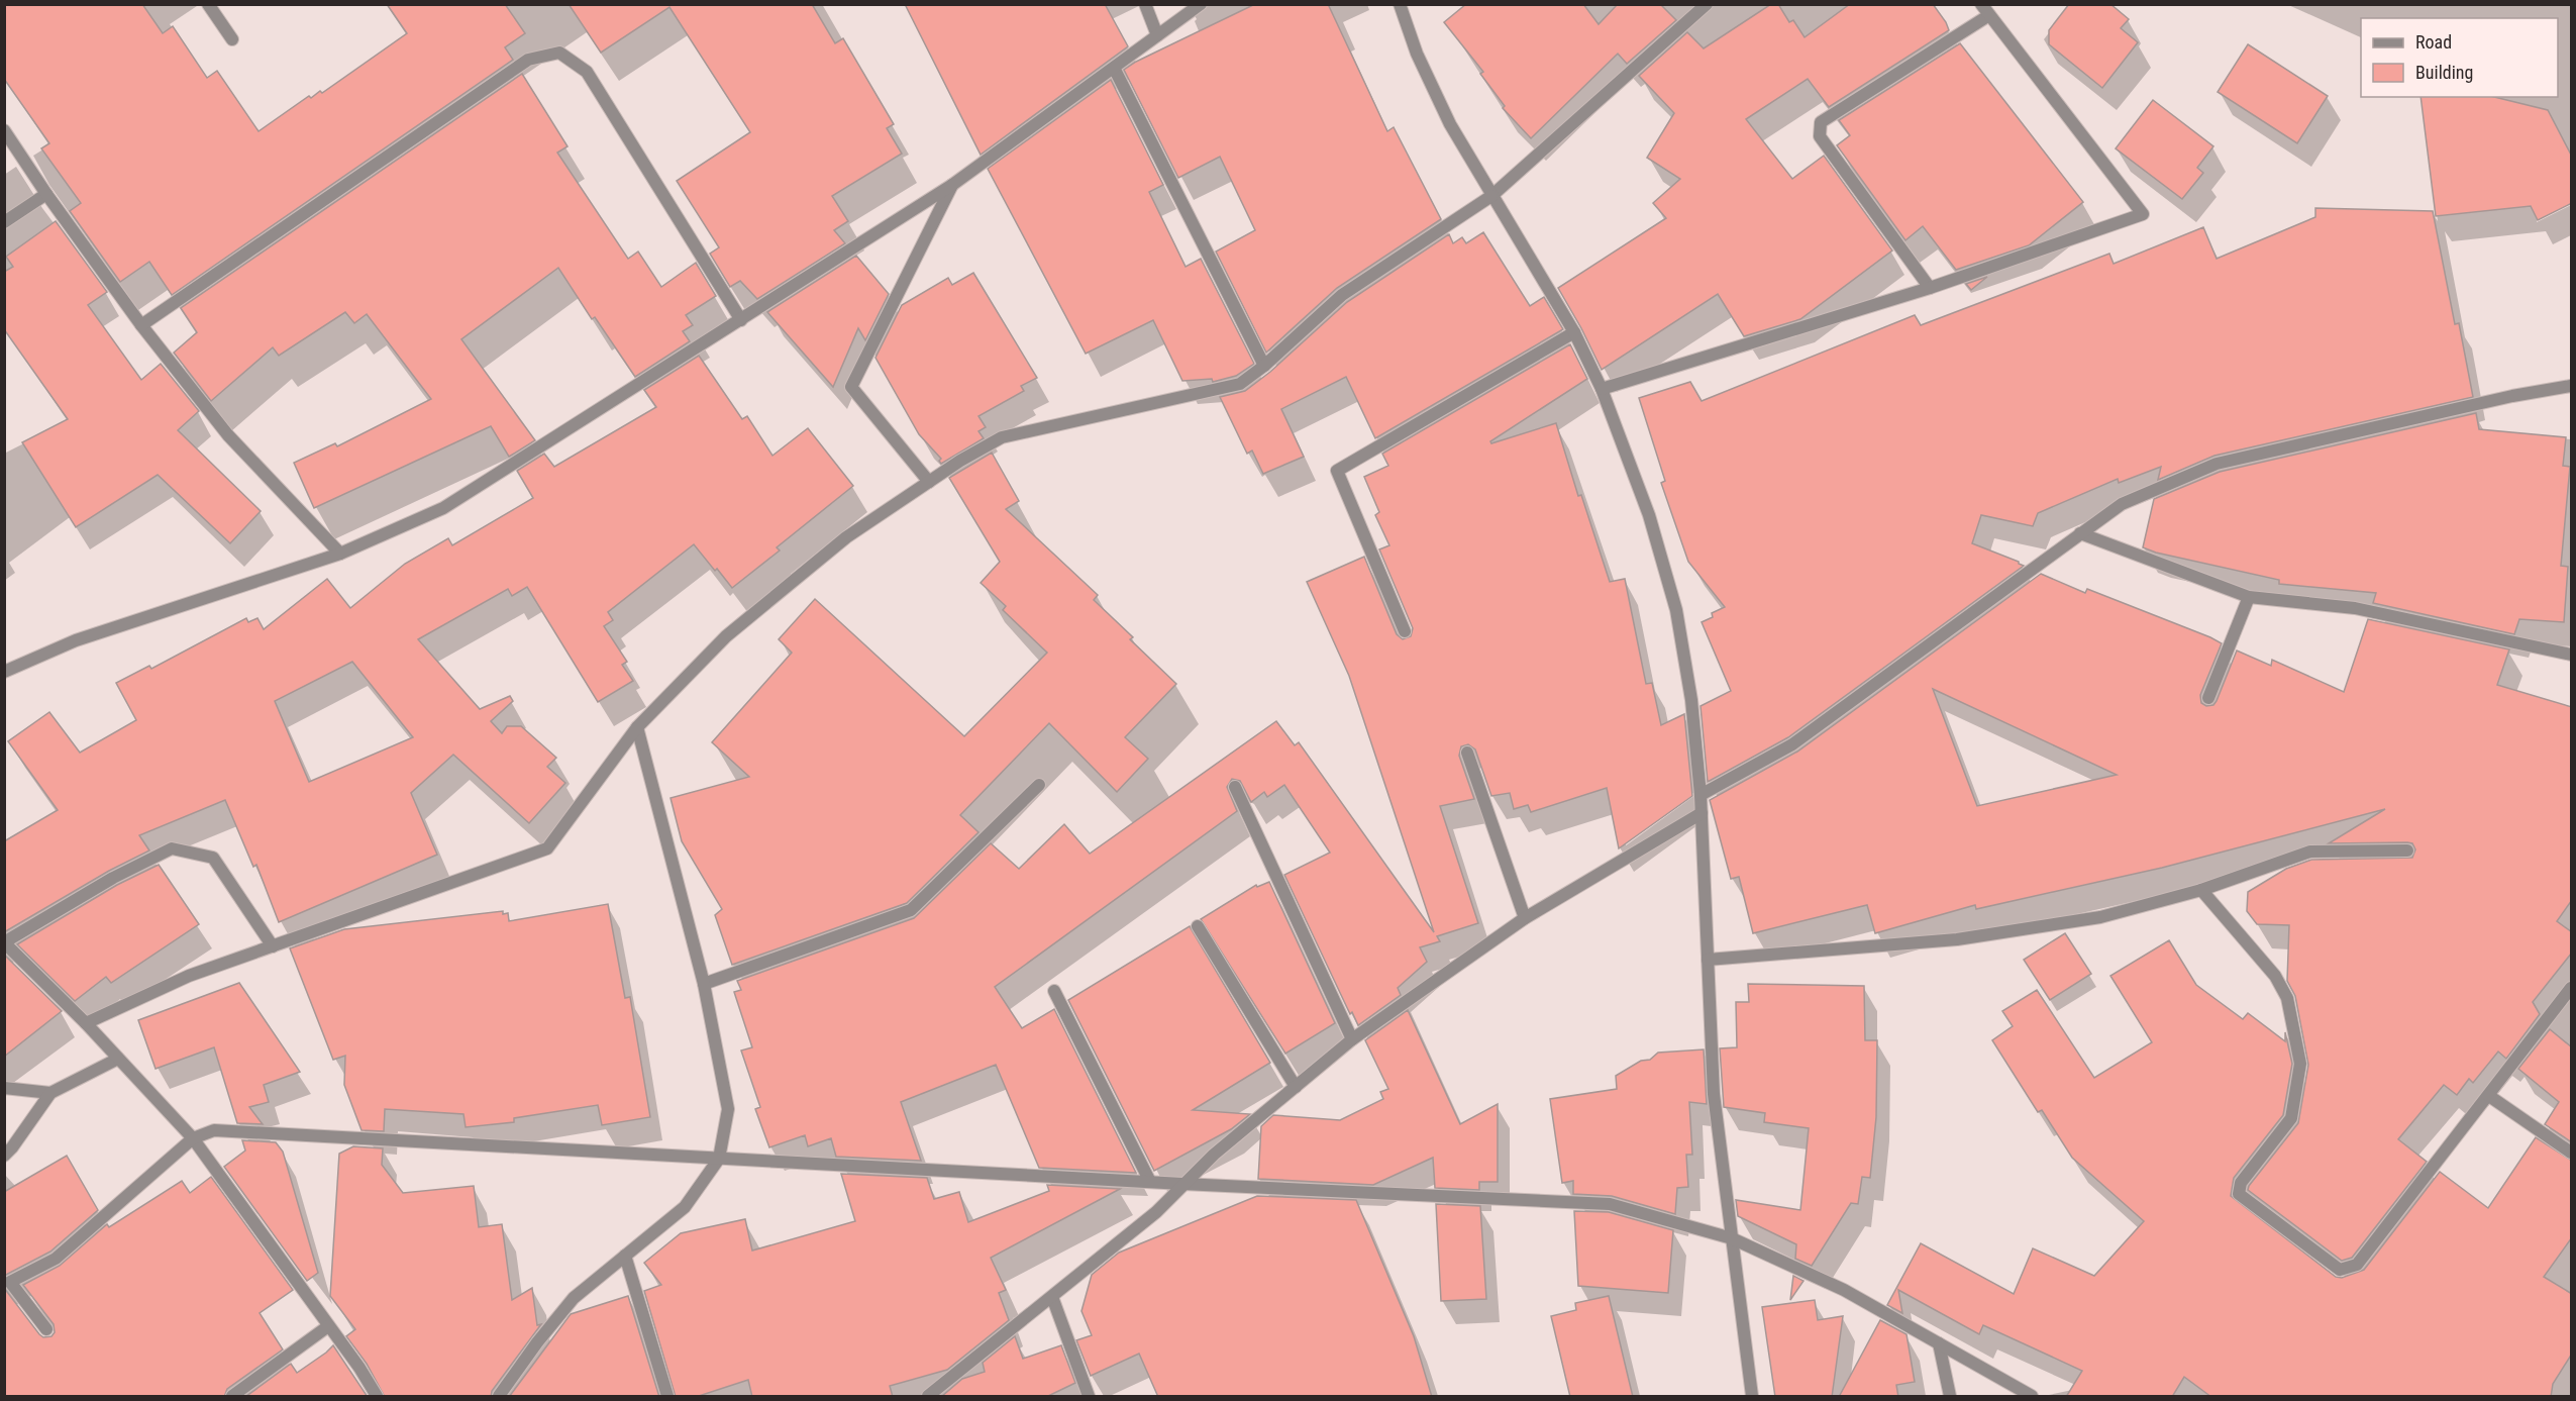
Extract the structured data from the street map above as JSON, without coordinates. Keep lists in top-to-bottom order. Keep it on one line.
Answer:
{"legend":["Road","Building"]}
